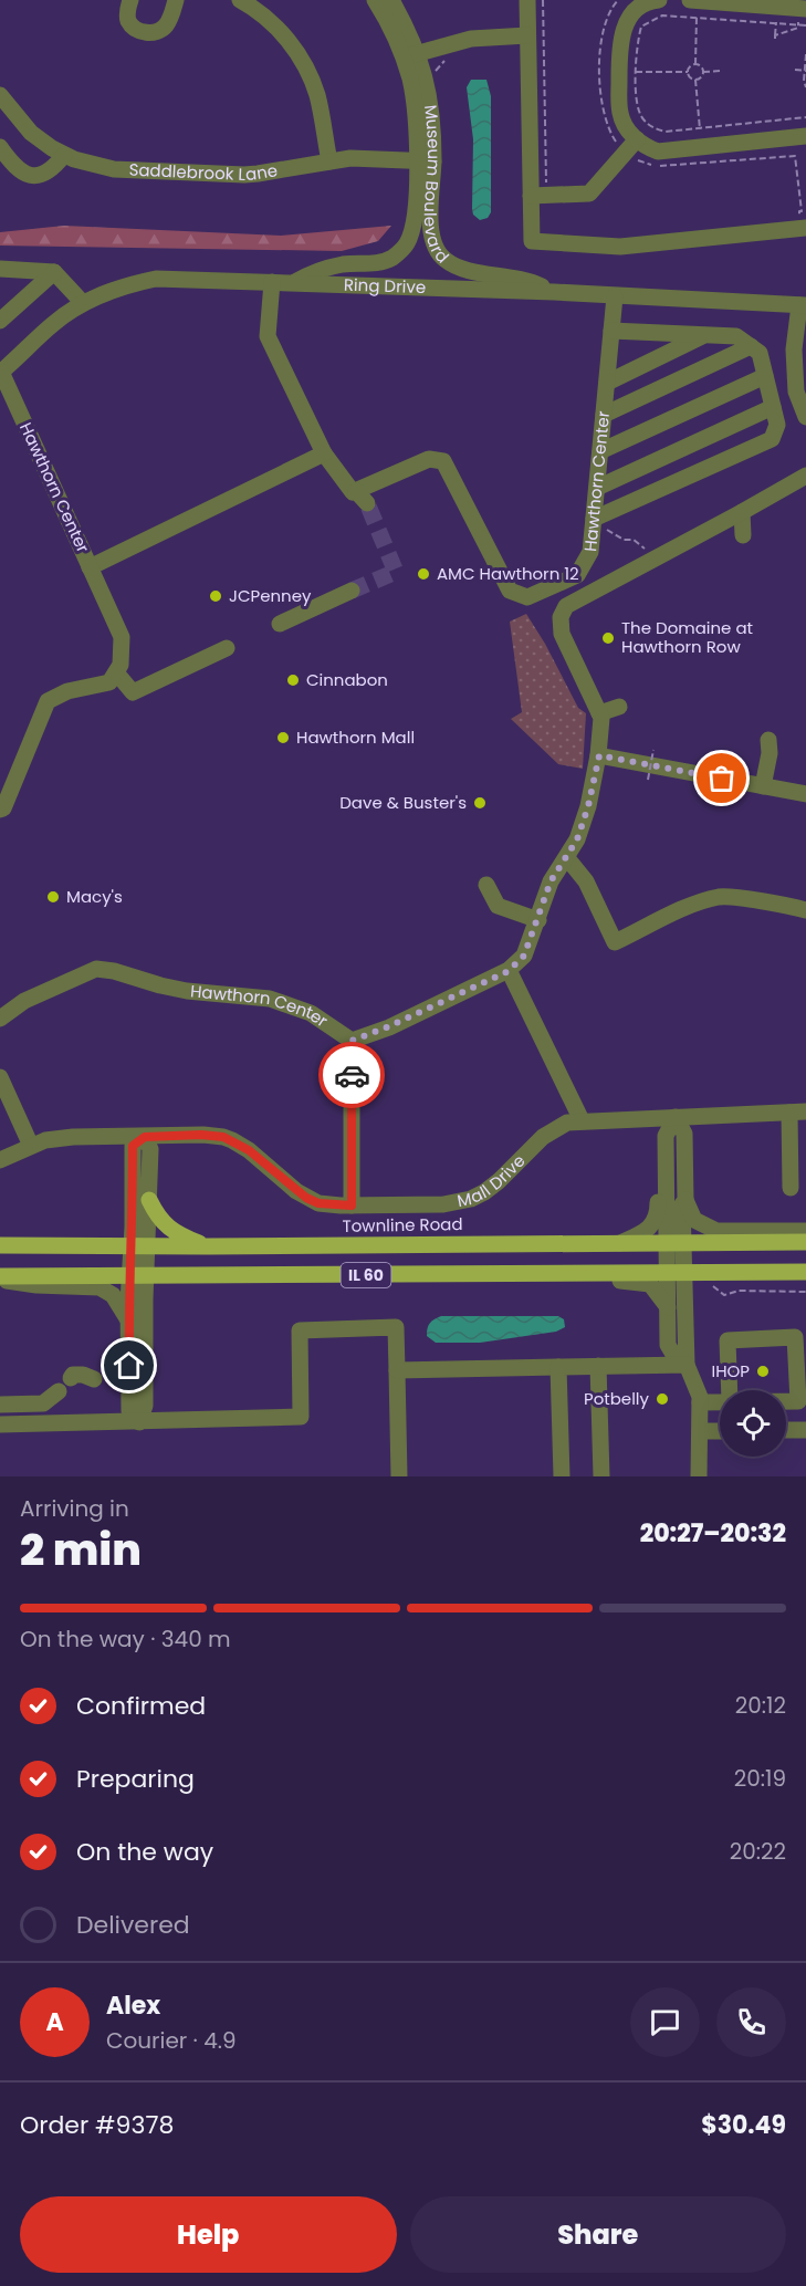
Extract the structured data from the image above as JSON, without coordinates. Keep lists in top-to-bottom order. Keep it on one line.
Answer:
{"streets":{"main road":["Townline Road","IL 60"],"street":["Saddlebrook Lane","Museum Boulevard","Ring Drive","Hawthorn Center","Mall Drive"]},"crossings":[["Saddlebrook Lane","Museum Boulevard"],["Museum Boulevard","Ring Drive"],["Ring Drive","Hawthorn Center"]],"places":["AMC Hawthorn 12","JCPenney","The Domaine at Hawthorn Row","Cinnabon","Hawthorn Mall","Dave & Buster's","Macy's","IHOP","Potbelly"],"page":{"heading":["2 min","Arriving in","20:27–20:32"],"panel":["Alex","Courier · 4.9","Order #9378","$30.49"],"bar":"On the way · 340 m","list":[["Confirmed","20:12"],["Preparing","20:19"],["On the way","20:22"],"Delivered"],"round":"A","buttons":["Help","Share"]}}
